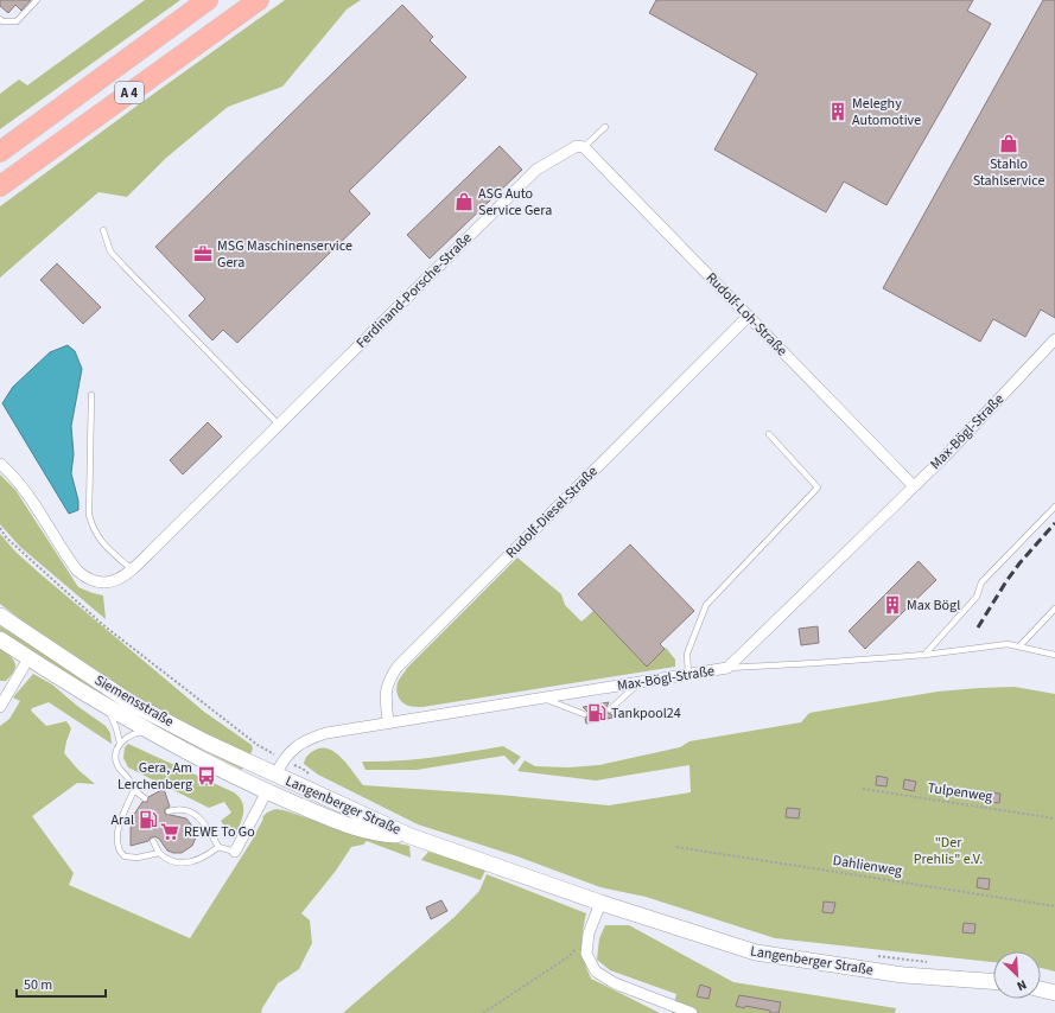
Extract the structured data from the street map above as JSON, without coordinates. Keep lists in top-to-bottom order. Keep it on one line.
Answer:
{"streets":{"highway":["A 4"],"main road":["Siemensstraße","Langenberger Straße"],"street":["Ferdinand-Porsche-Straße","Rudolf-Loh-Straße","Max-Bögl-Straße","Rudolf-Diesel-Straße"],"path":["Tulpenweg","Dahlienweg"]},"crossings":[["Ferdinand-Porsche-Straße","Rudolf-Loh-Straße"],["Rudolf-Loh-Straße","Max-Bögl-Straße"],["Rudolf-Loh-Straße","Rudolf-Diesel-Straße"],["Max-Bögl-Straße","Rudolf-Diesel-Straße"],["Max-Bögl-Straße","Siemensstraße"],["Max-Bögl-Straße","Langenberger Straße"],["Siemensstraße","Langenberger Straße"]],"parks":["\"Der Prehlis\" e.V."],"places":{"building":["Meleghy Automotive","Max Bögl"],"shop":["Stahlo Stahlservice","ASG Auto Service Gera"],"office":["MSG Maschinenservice Gera"],"fuel station":["Tankpool24","Aral"],"bus stop":["Gera, Am Lerchenberg"],"supermarket":["REWE To Go"]},"scale_bar":"50 m","north":"bottom right"}
